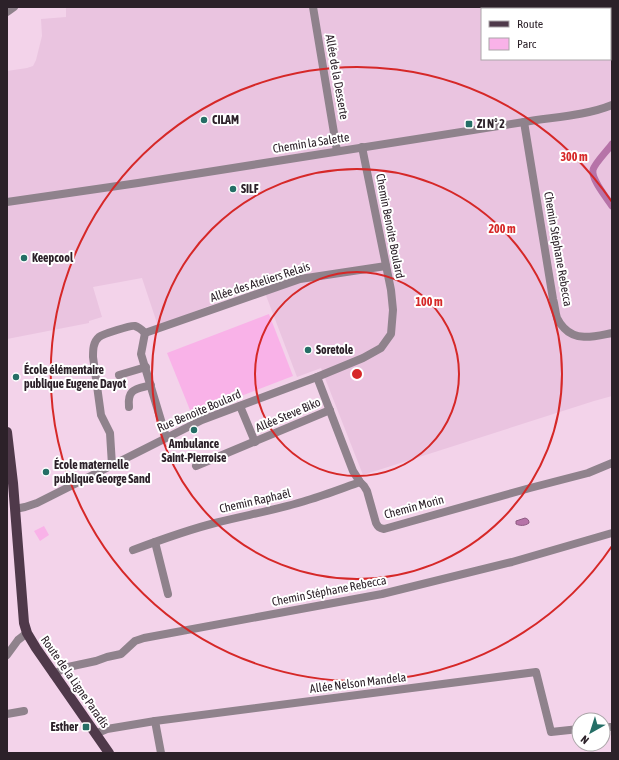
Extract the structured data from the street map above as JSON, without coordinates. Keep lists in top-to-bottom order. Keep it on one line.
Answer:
{"streets":{"main road":["Route de la Ligne Paradis"],"street":["Allée de la Desserte","Chemin la Salette","Chemin Benoite Boulard","Chemin Stéphane Rebecca","Allée des Ateliers Relais","Rue Benoite Boulard","Allée Steve Biko","Chemin Raphaël","Chemin Morin","Allée Nelson Mandela"]},"crossings":[["Allée de la Desserte","Chemin la Salette"],["Chemin la Salette","Chemin Benoite Boulard"],["Chemin la Salette","Chemin Stéphane Rebecca"],["Chemin Benoite Boulard","Allée des Ateliers Relais"],["Chemin Benoite Boulard","Rue Benoite Boulard"],["Chemin Stéphane Rebecca","Route de la Ligne Paradis"],["Rue Benoite Boulard","Allée Steve Biko"],["Rue Benoite Boulard","Chemin Morin"],["Rue Benoite Boulard","Route de la Ligne Paradis"],["Allée Steve Biko","Chemin Morin"],["Chemin Raphaël","Chemin Morin"],["Route de la Ligne Paradis","Allée Nelson Mandela"]],"places":{"other":["CILAM","SILF","Keepcool","Soretole","École élémentaire publique Eugene Dayot","Ambulance Saint-Pierroise","École maternelle publique George Sand"],"transit":["ZI N° 2","Esther"]},"legend":["Route","Parc"],"north":"bottom left","rings":["300 m","200 m","100 m"]}
